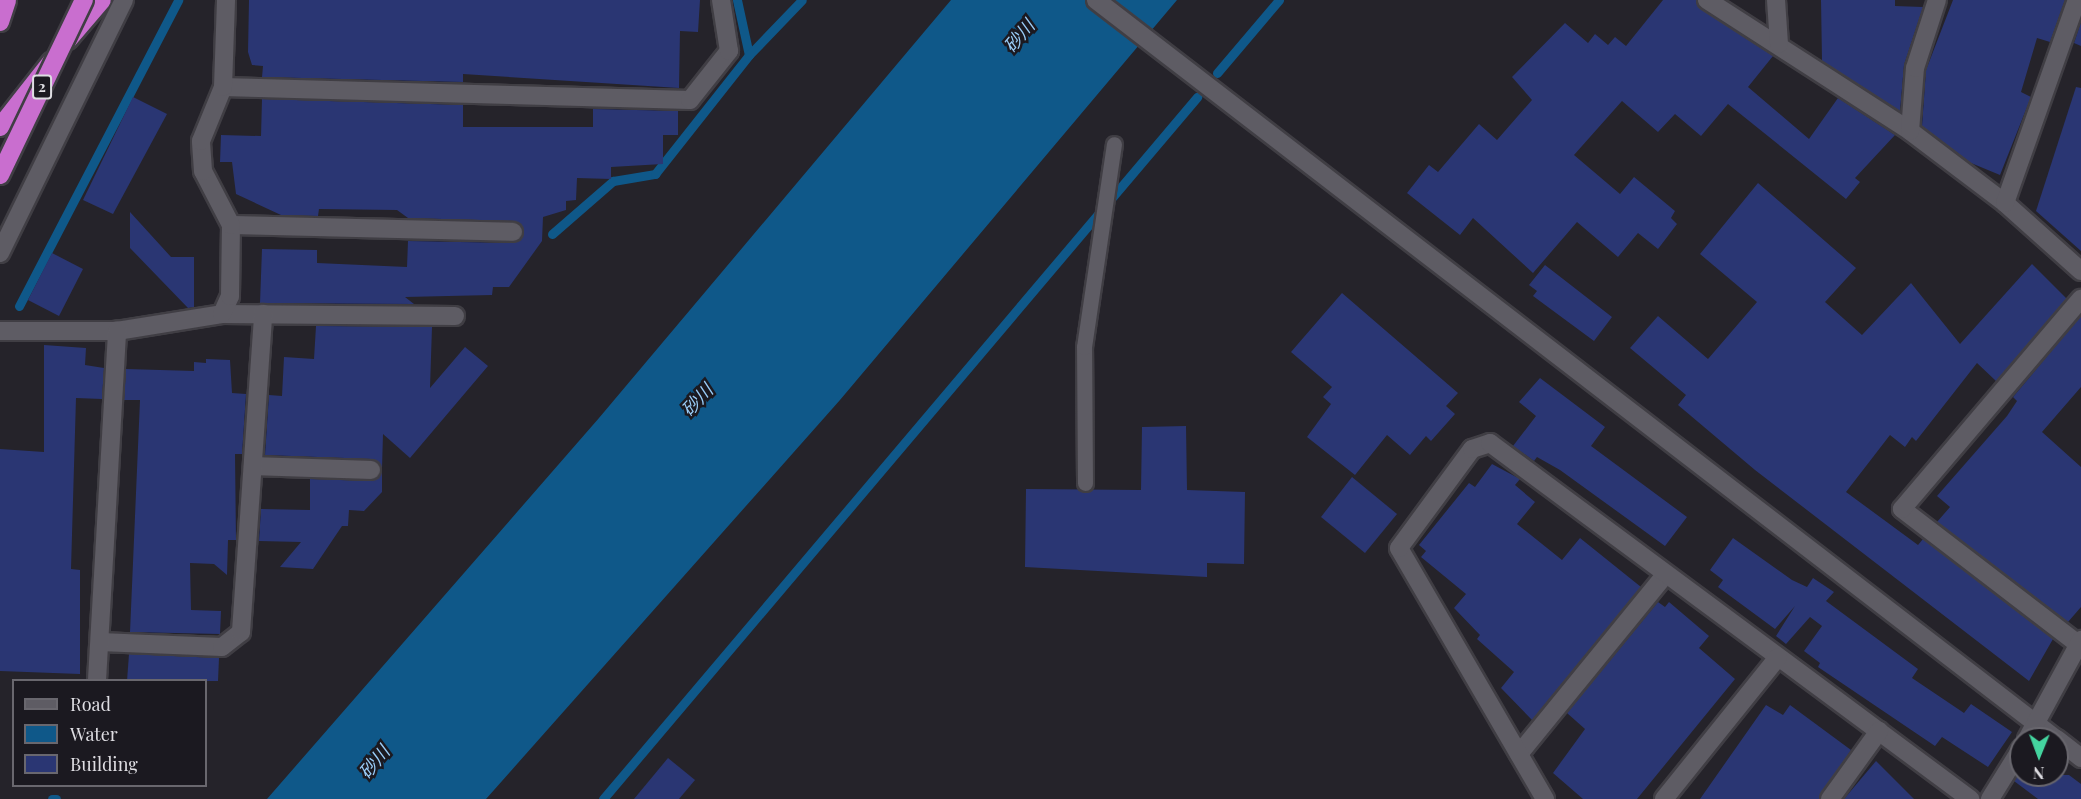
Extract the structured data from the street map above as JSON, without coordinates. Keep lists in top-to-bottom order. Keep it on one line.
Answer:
{"streets":{"highway":["2"]},"water":["砂川"],"legend":["Road","Water","Building"],"north":"bottom"}
